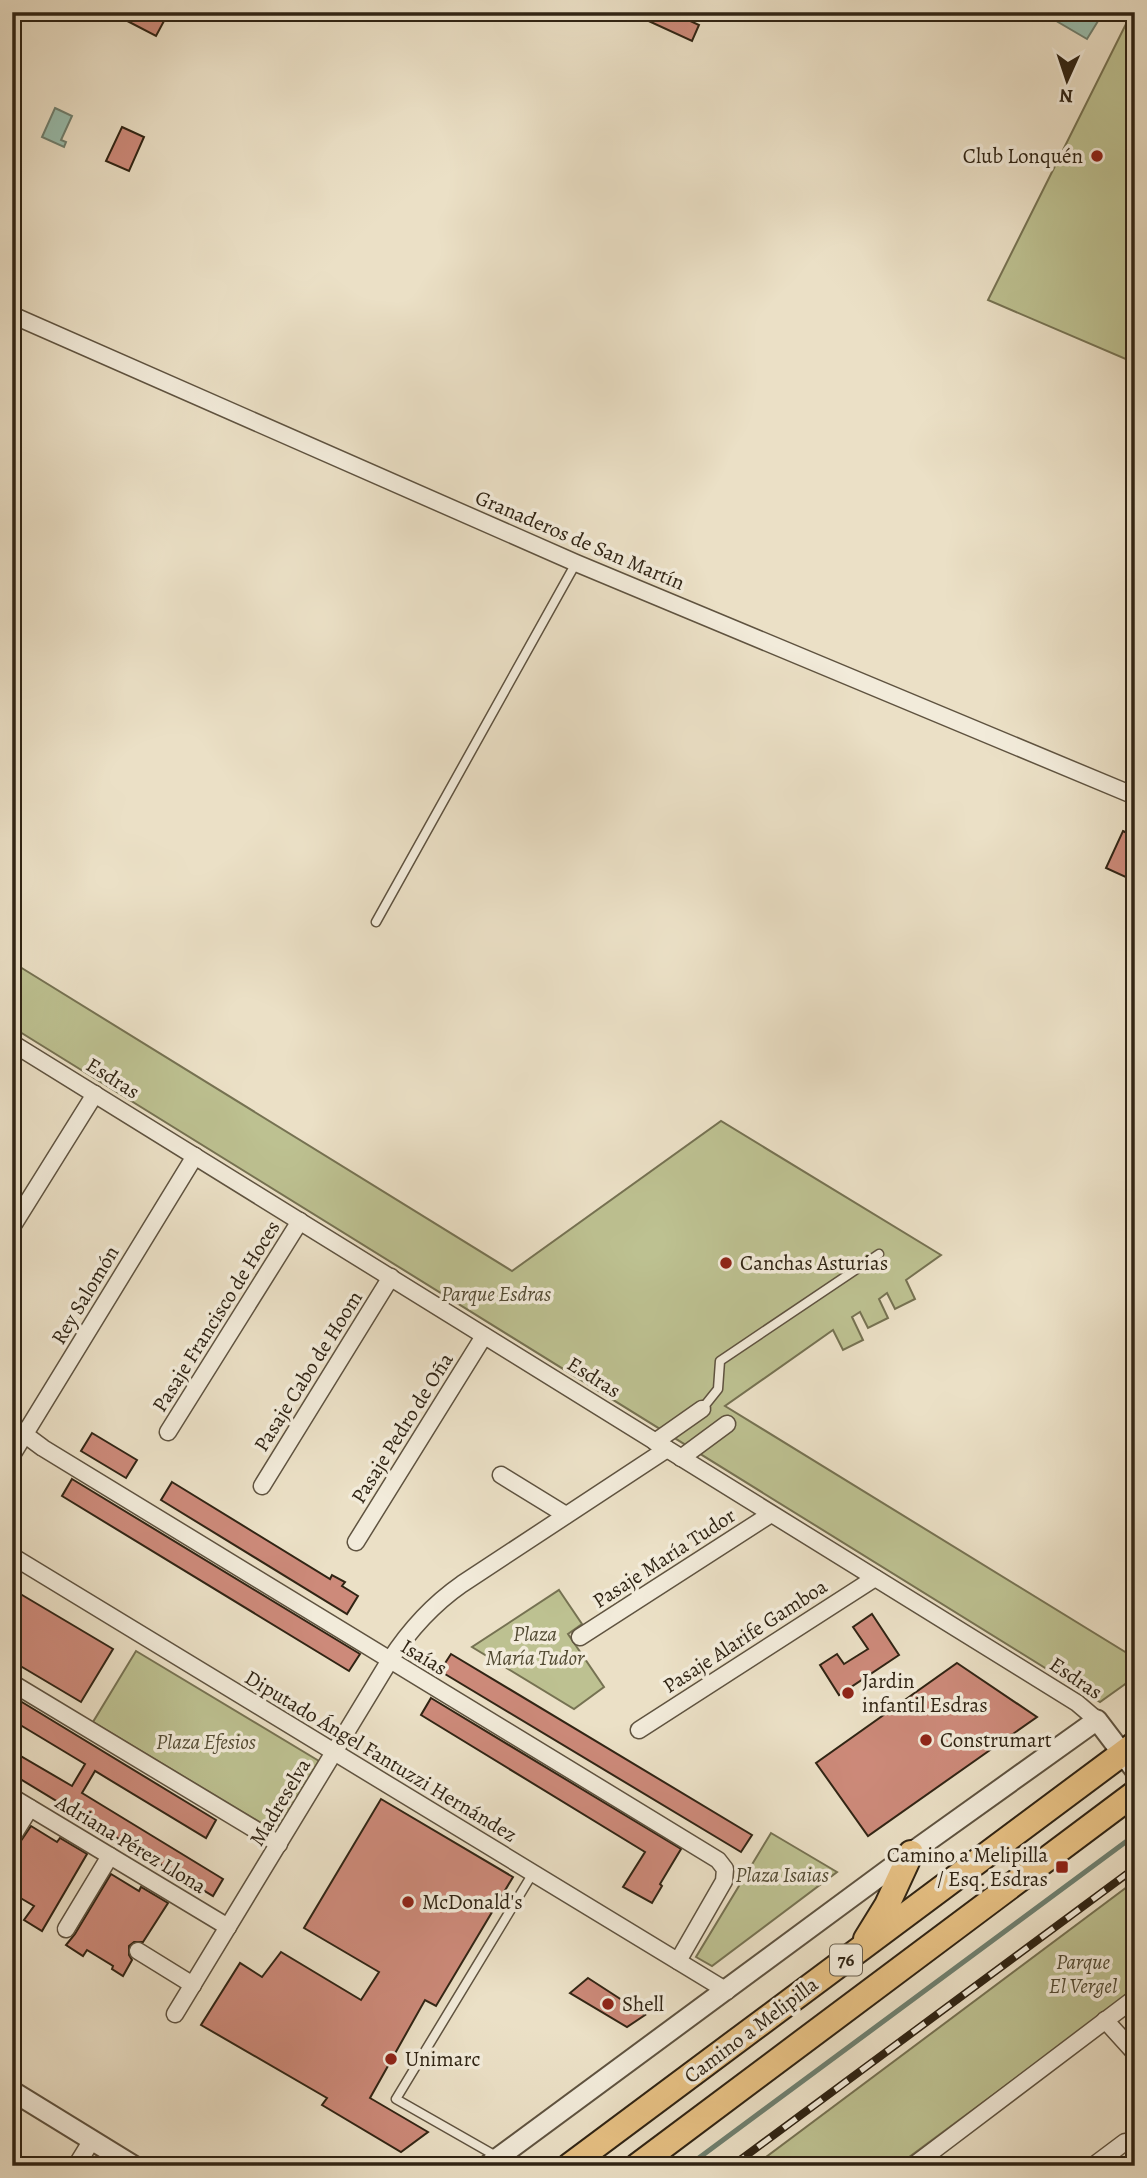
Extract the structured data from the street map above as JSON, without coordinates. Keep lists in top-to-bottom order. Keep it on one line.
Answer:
{"streets":{"main road":["76","Camino a Melipilla"],"street":["Granaderos de San Martín","Esdras","Rey Salomón","Pasaje Francisco de Hoces","Pasaje Cabo de Hoom","Pasaje Pedro de Oña","Pasaje María Tudor","Pasaje Alarife Gamboa","Isaías","Diputado Ángel Fantuzzi Hernández","Madreselva","Adriana Pérez Llona"]},"crossings":[["Esdras","Rey Salomón"],["Esdras","Pasaje Francisco de Hoces"],["Esdras","Pasaje Cabo de Hoom"],["Esdras","Pasaje Pedro de Oña"],["Esdras","Pasaje María Tudor"],["Esdras","Pasaje Alarife Gamboa"],["Esdras","Madreselva"],["Esdras","Camino a Melipilla"],["Rey Salomón","Isaías"],["Isaías","Diputado Ángel Fantuzzi Hernández"],["Isaías","Madreselva"],["Diputado Ángel Fantuzzi Hernández","Madreselva"],["Madreselva","Adriana Pérez Llona"]],"parks":["Parque Esdras","Plaza María Tudor","Plaza Efesios","Plaza Isaias","Parque El Vergel"],"places":{"other":["Club Lonquén","Canchas Asturias","Jardin infantil Esdras","Construmart","McDonald's","Shell","Unimarc"],"transit":["Camino a Melipilla / Esq. Esdras"]},"north":"bottom"}
